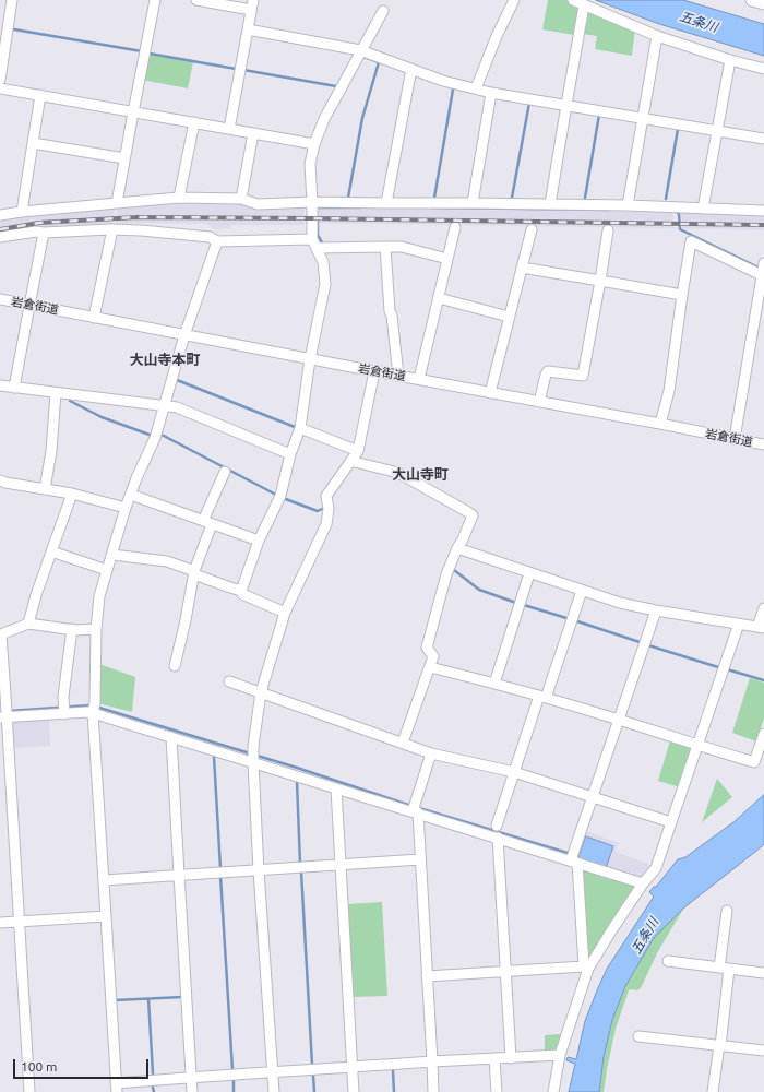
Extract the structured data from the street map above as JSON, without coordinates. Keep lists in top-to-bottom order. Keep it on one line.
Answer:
{"streets":{"street":["岩倉街道"]},"districts":["大山寺本町","大山寺町"],"water":["五条川"],"scale_bar":"100 m"}
